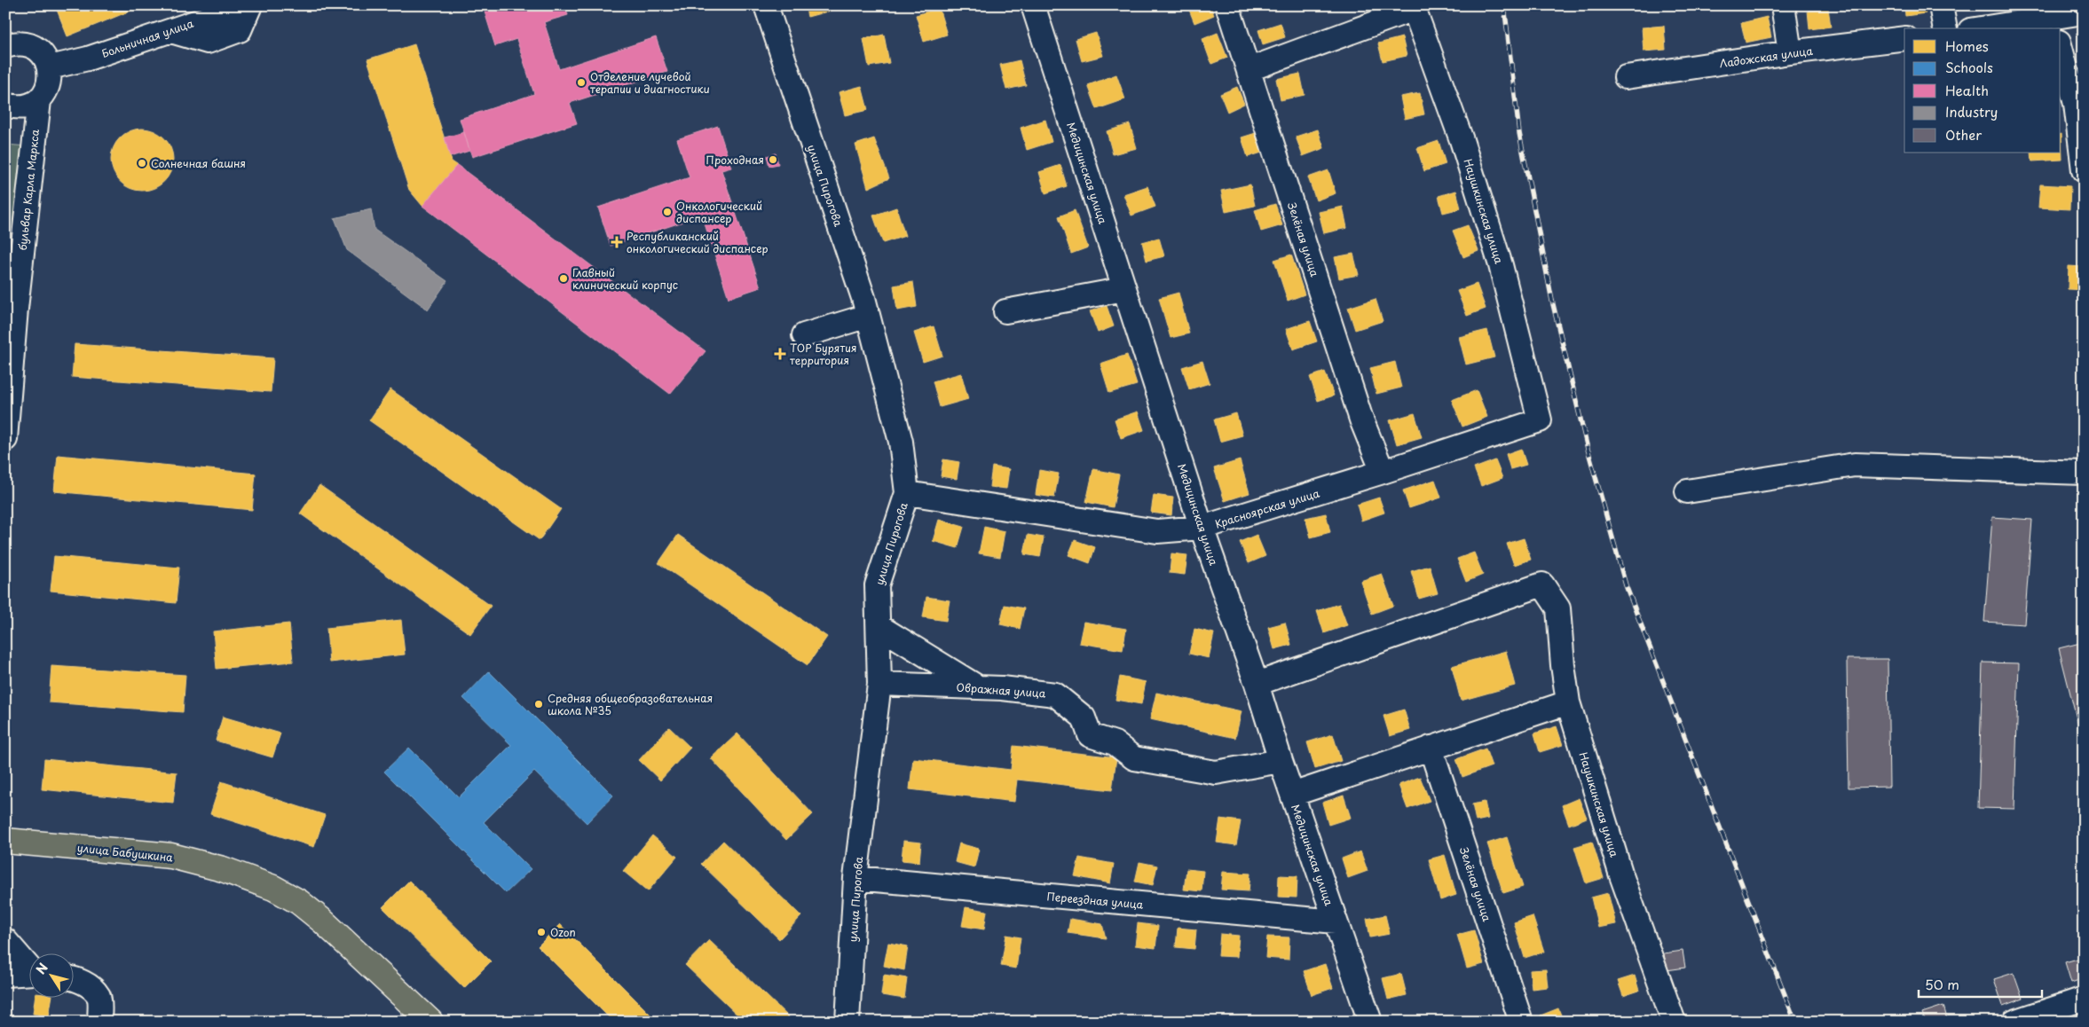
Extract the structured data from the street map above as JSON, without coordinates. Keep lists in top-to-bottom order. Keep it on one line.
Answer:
{"streets":{"main road":["улица Бабушкина"],"street":["Больничная улица","Ладожская улица","Медицинская улица","улица Пирогова","бульвар Карла Маркса","Наушкинская улица","Зелёная улица","Красноярская улица","Овражная улица","Переездная улица"]},"crossings":[["Медицинская улица","Наушкинская улица"],["Медицинская улица","Красноярская улица"],["Медицинская улица","Овражная улица"],["Медицинская улица","Переездная улица"],["улица Пирогова","Красноярская улица"],["улица Пирогова","Овражная улица"],["улица Пирогова","Переездная улица"],["Наушкинская улица","Красноярская улица"],["Зелёная улица","Красноярская улица"]],"places":{"other":["Отделение лучевой терапии и диагностики","Проходная","Солнечная башня","Онкологический диспансер","Главный клинический корпус","Средняя общеобразовательная школа №35","Ozon"],"health":["Республиканский онкологический диспансер","ТОР Бурятия территория"]},"legend":["Homes","Schools","Health","Industry","Other"],"scale_bar":"50 m","north":"top left"}
